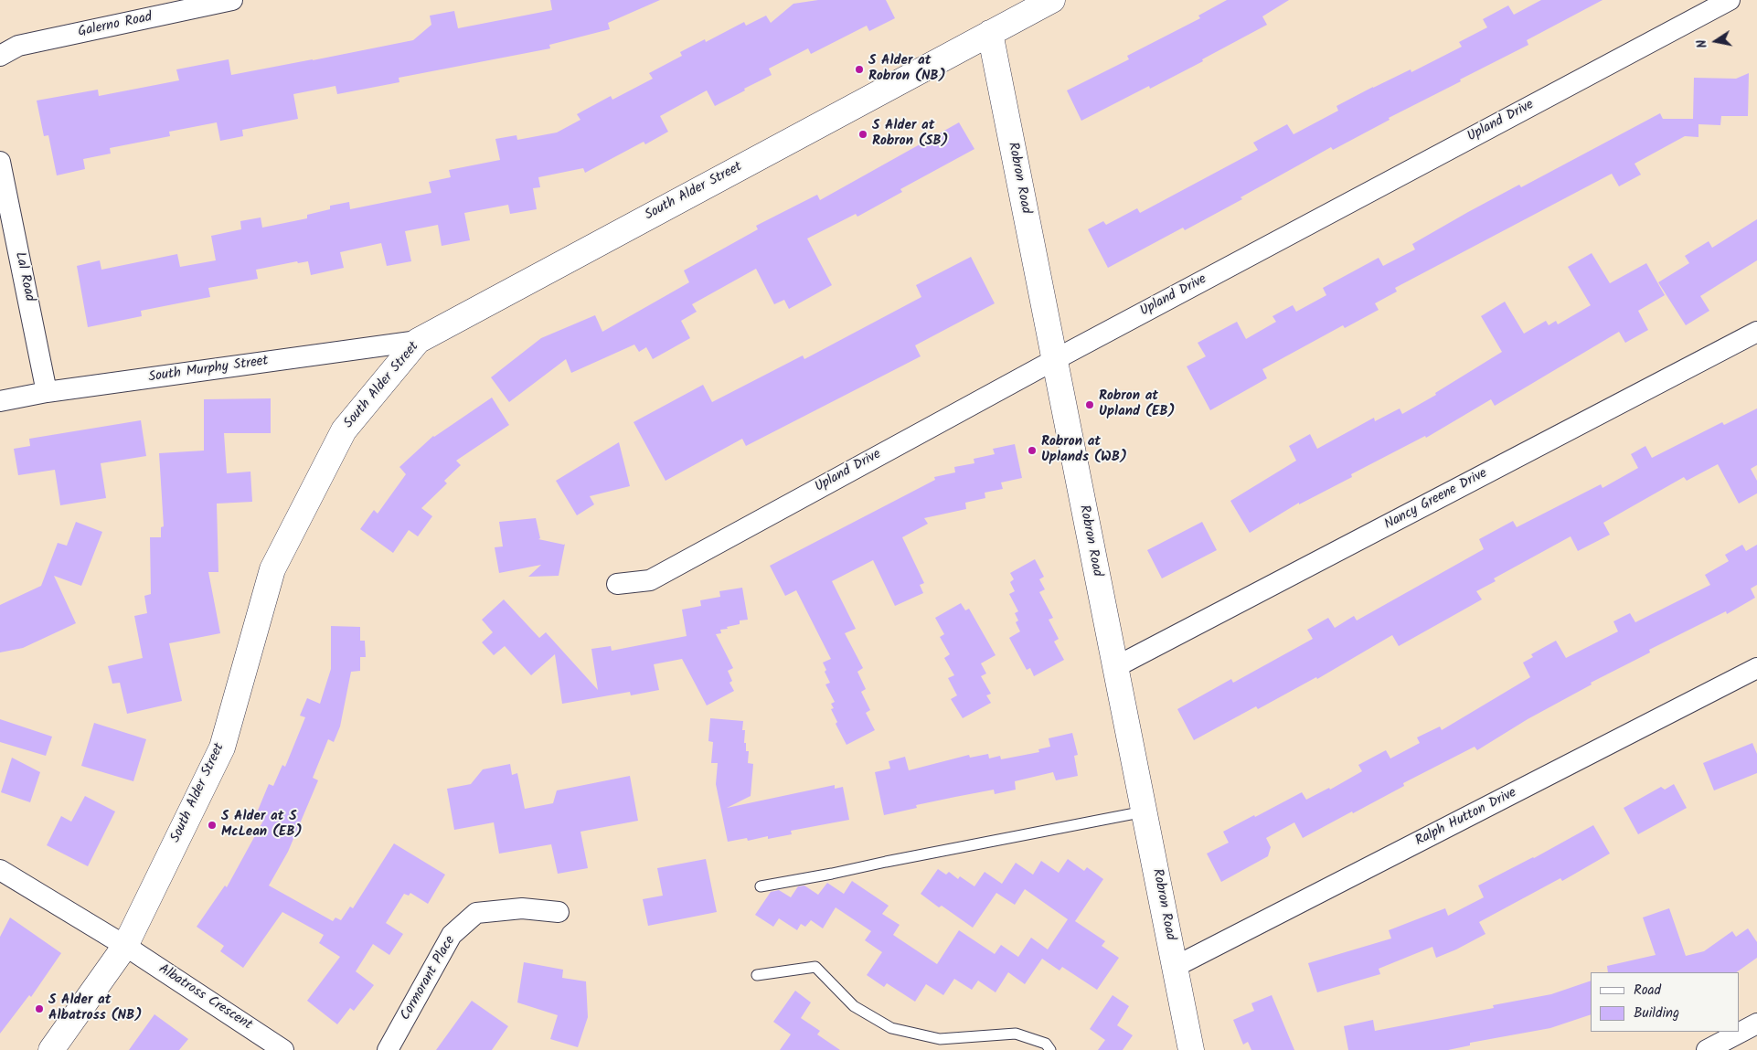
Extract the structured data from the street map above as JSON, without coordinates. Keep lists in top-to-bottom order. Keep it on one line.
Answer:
{"streets":{"street":["Galerno Road","Upland Drive","Robron Road","South Alder Street","Lal Road","South Murphy Street","Nancy Greene Drive","Ralph Hutton Drive","Cormorant Place","Albatross Crescent"]},"crossings":[["Upland Drive","Robron Road"],["Robron Road","South Alder Street"],["Robron Road","Nancy Greene Drive"],["Robron Road","Ralph Hutton Drive"],["South Alder Street","South Murphy Street"],["South Alder Street","Albatross Crescent"],["Lal Road","South Murphy Street"]],"places":["S Alder at Robron (NB)","S Alder at Robron (SB)","Robron at Upland (EB)","Robron at Uplands (WB)","S Alder at S McLean (EB)","S Alder at Albatross (NB)"],"legend":["Road","Building"],"north":"left"}
